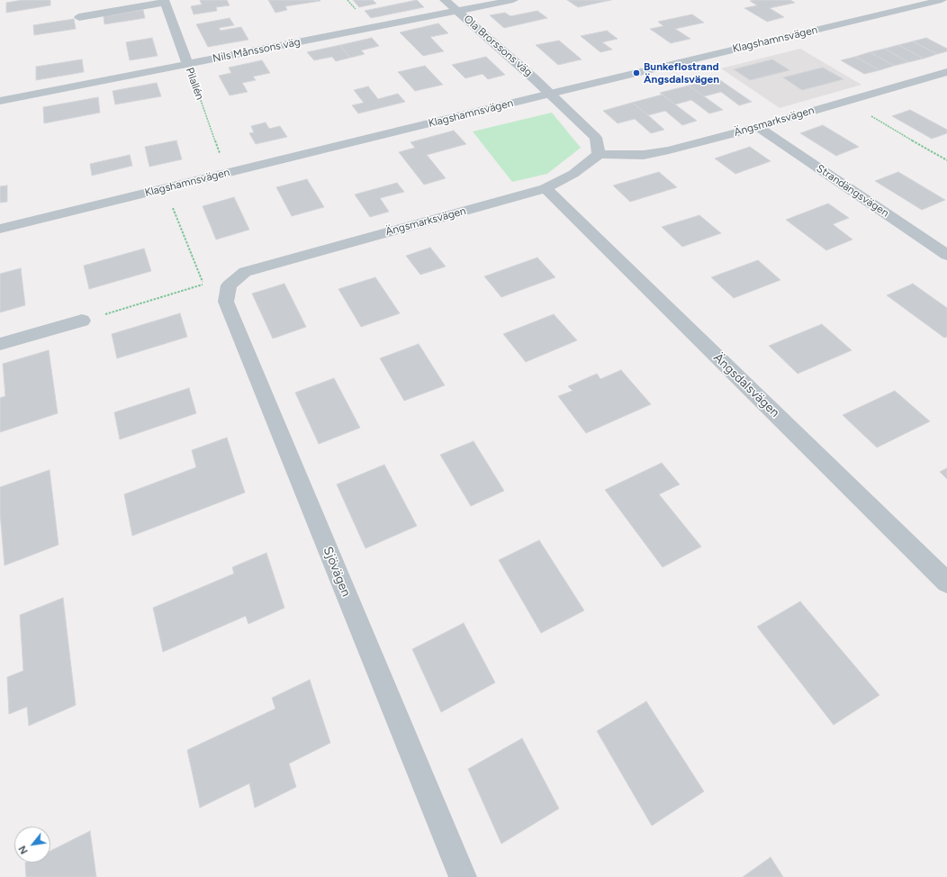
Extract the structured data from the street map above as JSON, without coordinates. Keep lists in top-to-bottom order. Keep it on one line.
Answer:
{"streets":{"street":["Klagshamnsvägen","Ola Brorssons väg","Nils Månssons väg","Pilallén","Ängsmarksvägen","Strandängsvägen","Ängsdalsvägen","Sjövägen"]},"crossings":[["Klagshamnsvägen","Ola Brorssons väg"],["Ola Brorssons väg","Nils Månssons väg"],["Nils Månssons väg","Pilallén"],["Ängsmarksvägen","Strandängsvägen"],["Ängsmarksvägen","Ängsdalsvägen"],["Ängsmarksvägen","Sjövägen"]],"places":["Bunkeflostrand Ängsdalsvägen"],"north":"bottom left"}
